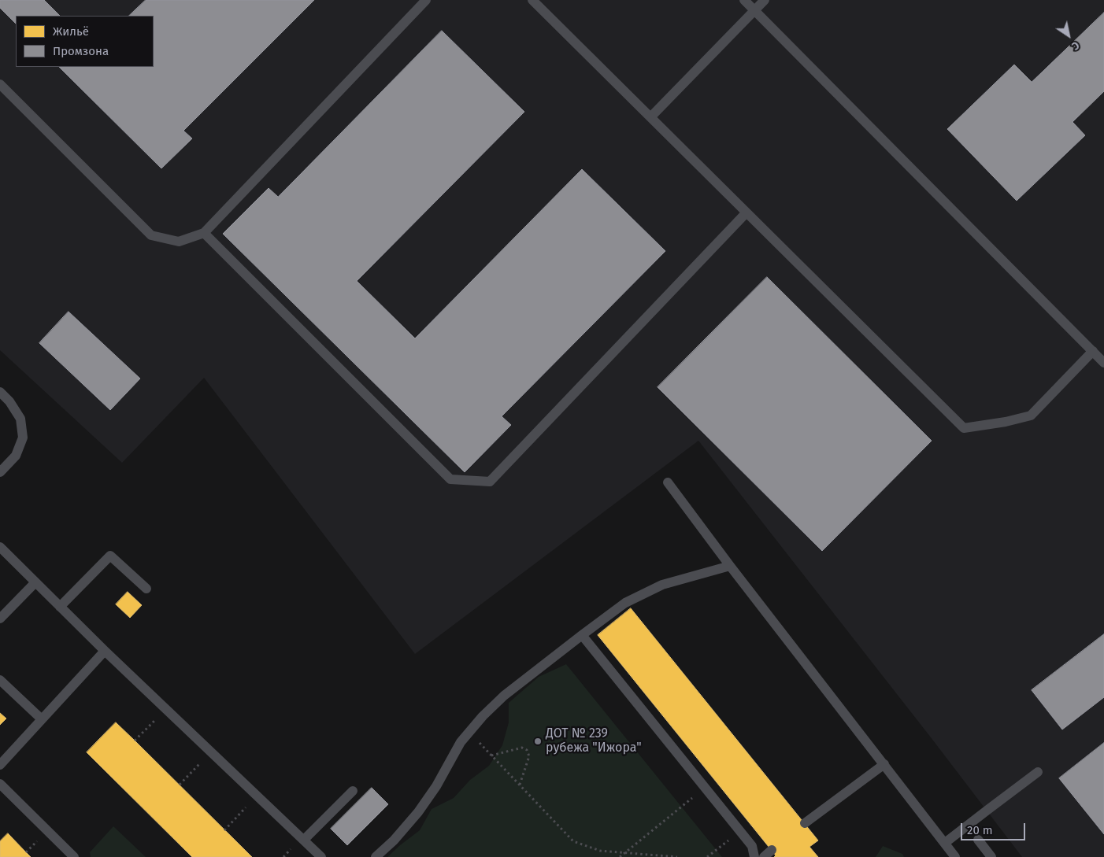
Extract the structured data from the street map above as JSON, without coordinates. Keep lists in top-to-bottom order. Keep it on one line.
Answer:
{"places":["ДОТ № 239 рубежа \"Ижора\""],"legend":["Жильё","Промзона"],"scale_bar":"20 m","north":"bottom right"}
